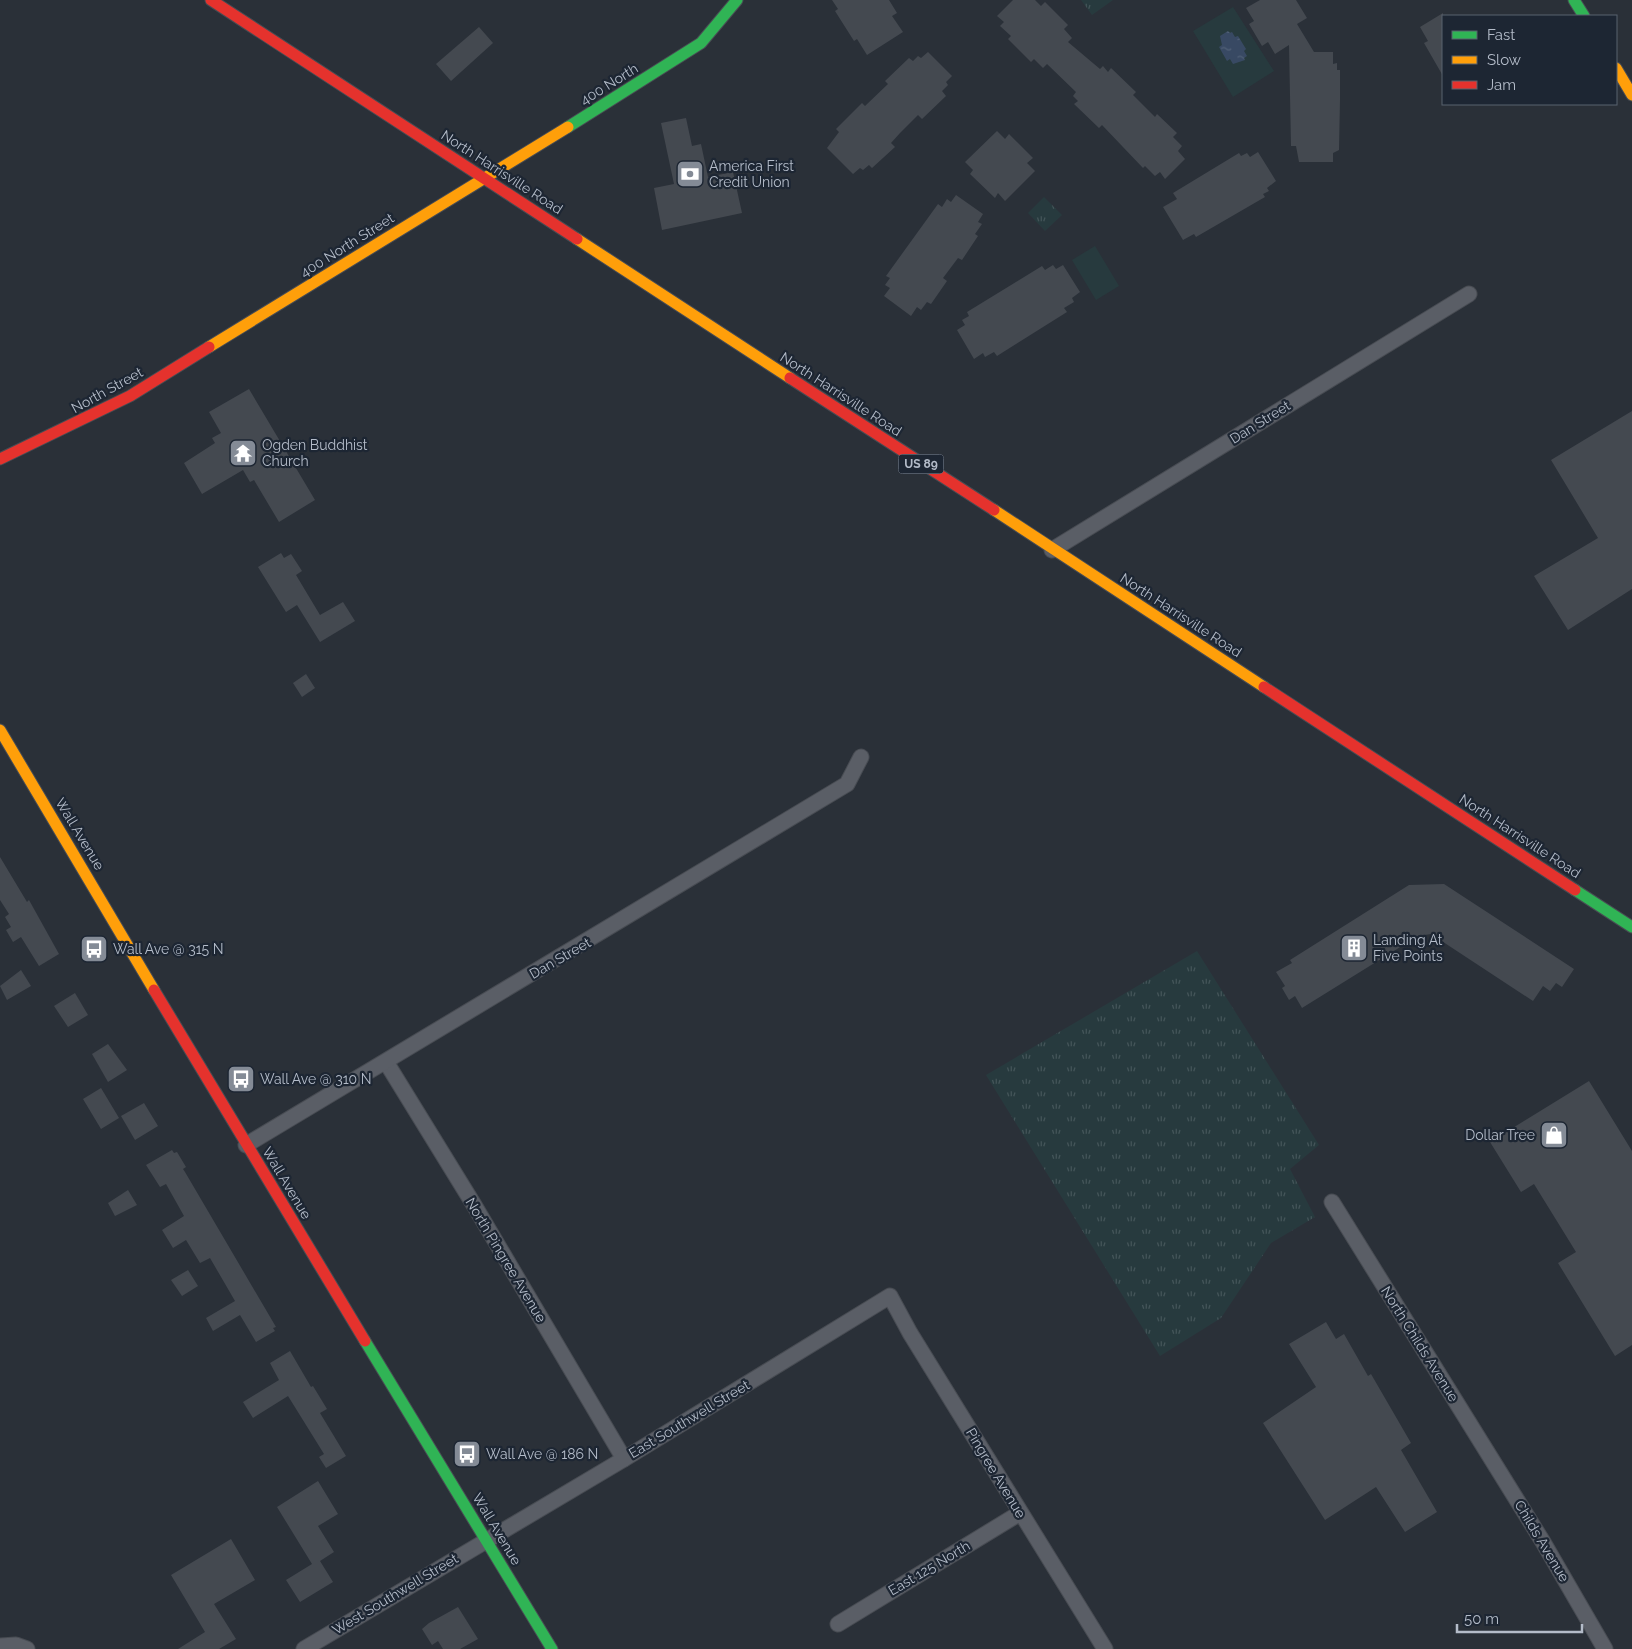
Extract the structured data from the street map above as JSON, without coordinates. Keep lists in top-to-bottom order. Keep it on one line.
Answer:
{"streets":{"main road":["400 North","North Harrisville Road","400 North Street","North Street","US 89","Wall Avenue"],"street":["Dan Street","North Pingree Avenue","North Childs Avenue","East Southwell Street","Pingree Avenue","Childs Avenue","East 125 North","West Southwell Street"]},"crossings":[["400 North","North Harrisville Road"],["400 North","400 North Street"],["North Harrisville Road","400 North Street"],["North Harrisville Road","Dan Street"],["400 North Street","North Street"],["Dan Street","Wall Avenue"],["Dan Street","North Pingree Avenue"],["Wall Avenue","East Southwell Street"],["Wall Avenue","West Southwell Street"],["North Pingree Avenue","East Southwell Street"],["North Childs Avenue","Childs Avenue"],["East Southwell Street","Pingree Avenue"],["East Southwell Street","West Southwell Street"],["Pingree Avenue","East 125 North"]],"places":{"bank":["America First Credit Union"],"temple":["Ogden Buddhist Church"],"building":["Landing At Five Points"],"bus stop":["Wall Ave @ 315 N","Wall Ave @ 310 N","Wall Ave @ 186 N"],"shop":["Dollar Tree"]},"legend":["Fast","Slow","Jam"],"scale_bar":"50 m"}
